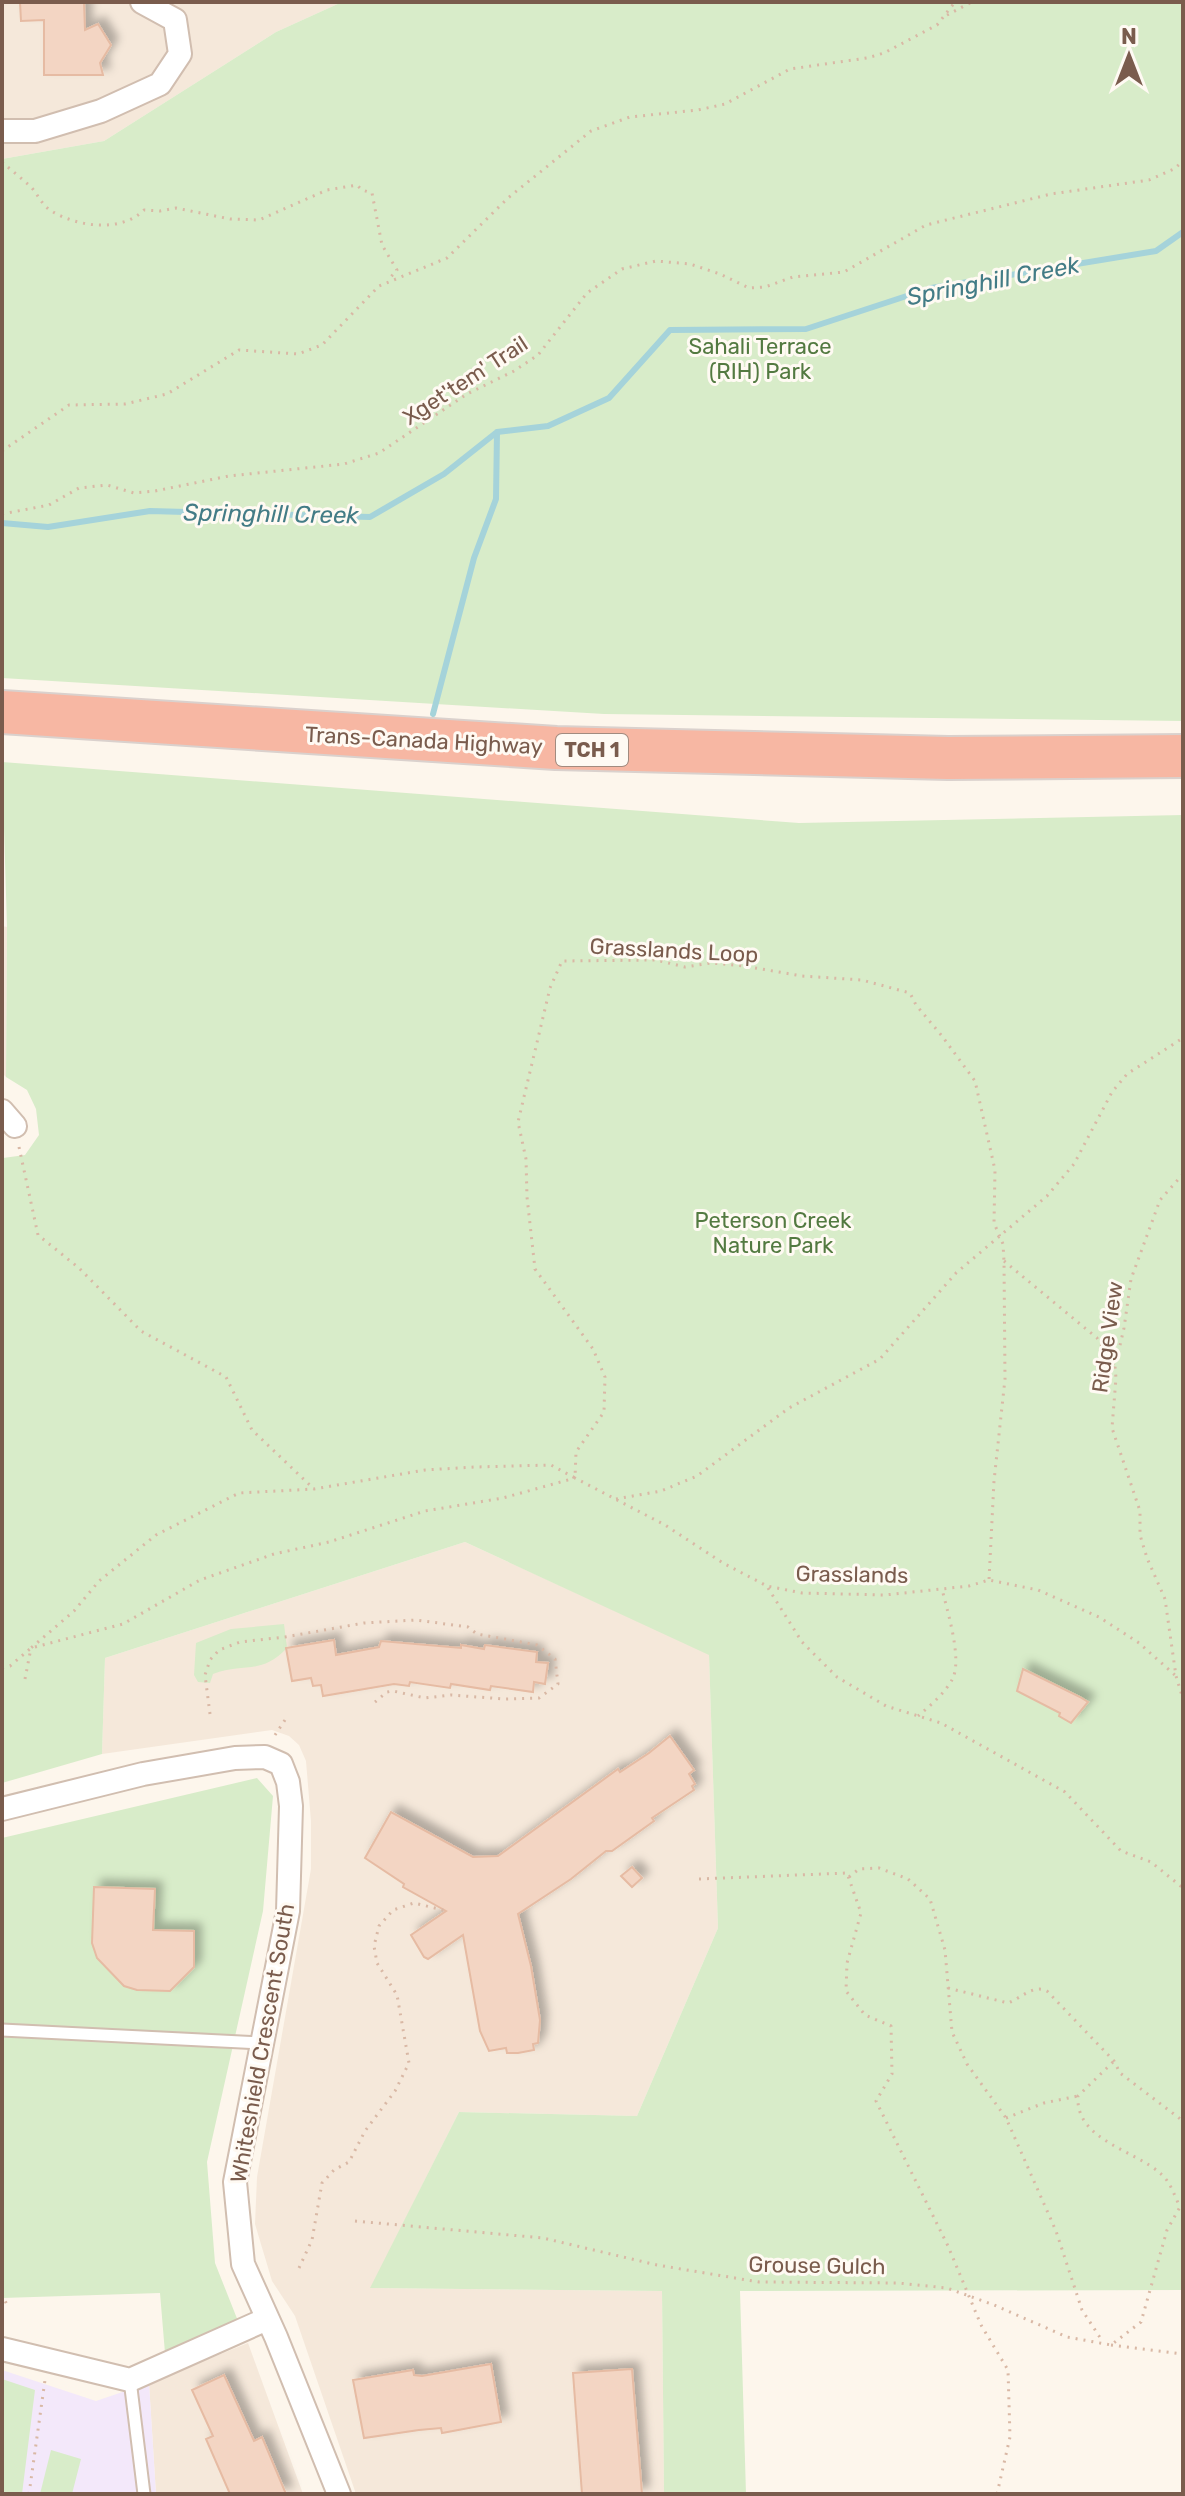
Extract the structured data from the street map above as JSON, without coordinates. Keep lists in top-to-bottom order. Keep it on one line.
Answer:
{"streets":{"highway":["Trans-Canada Highway","TCH 1"],"street":["Whiteshield Crescent South"],"path":["Xget'tem' Trail","Grasslands Loop","Ridge View","Grasslands","Grouse Gulch"]},"crossings":[["Grasslands Loop","Grasslands"],["Ridge View","Grasslands"]],"water":["Springhill Creek"],"parks":["Sahali Terrace (RIH) Park","Peterson Creek Nature Park"],"north":"top"}
